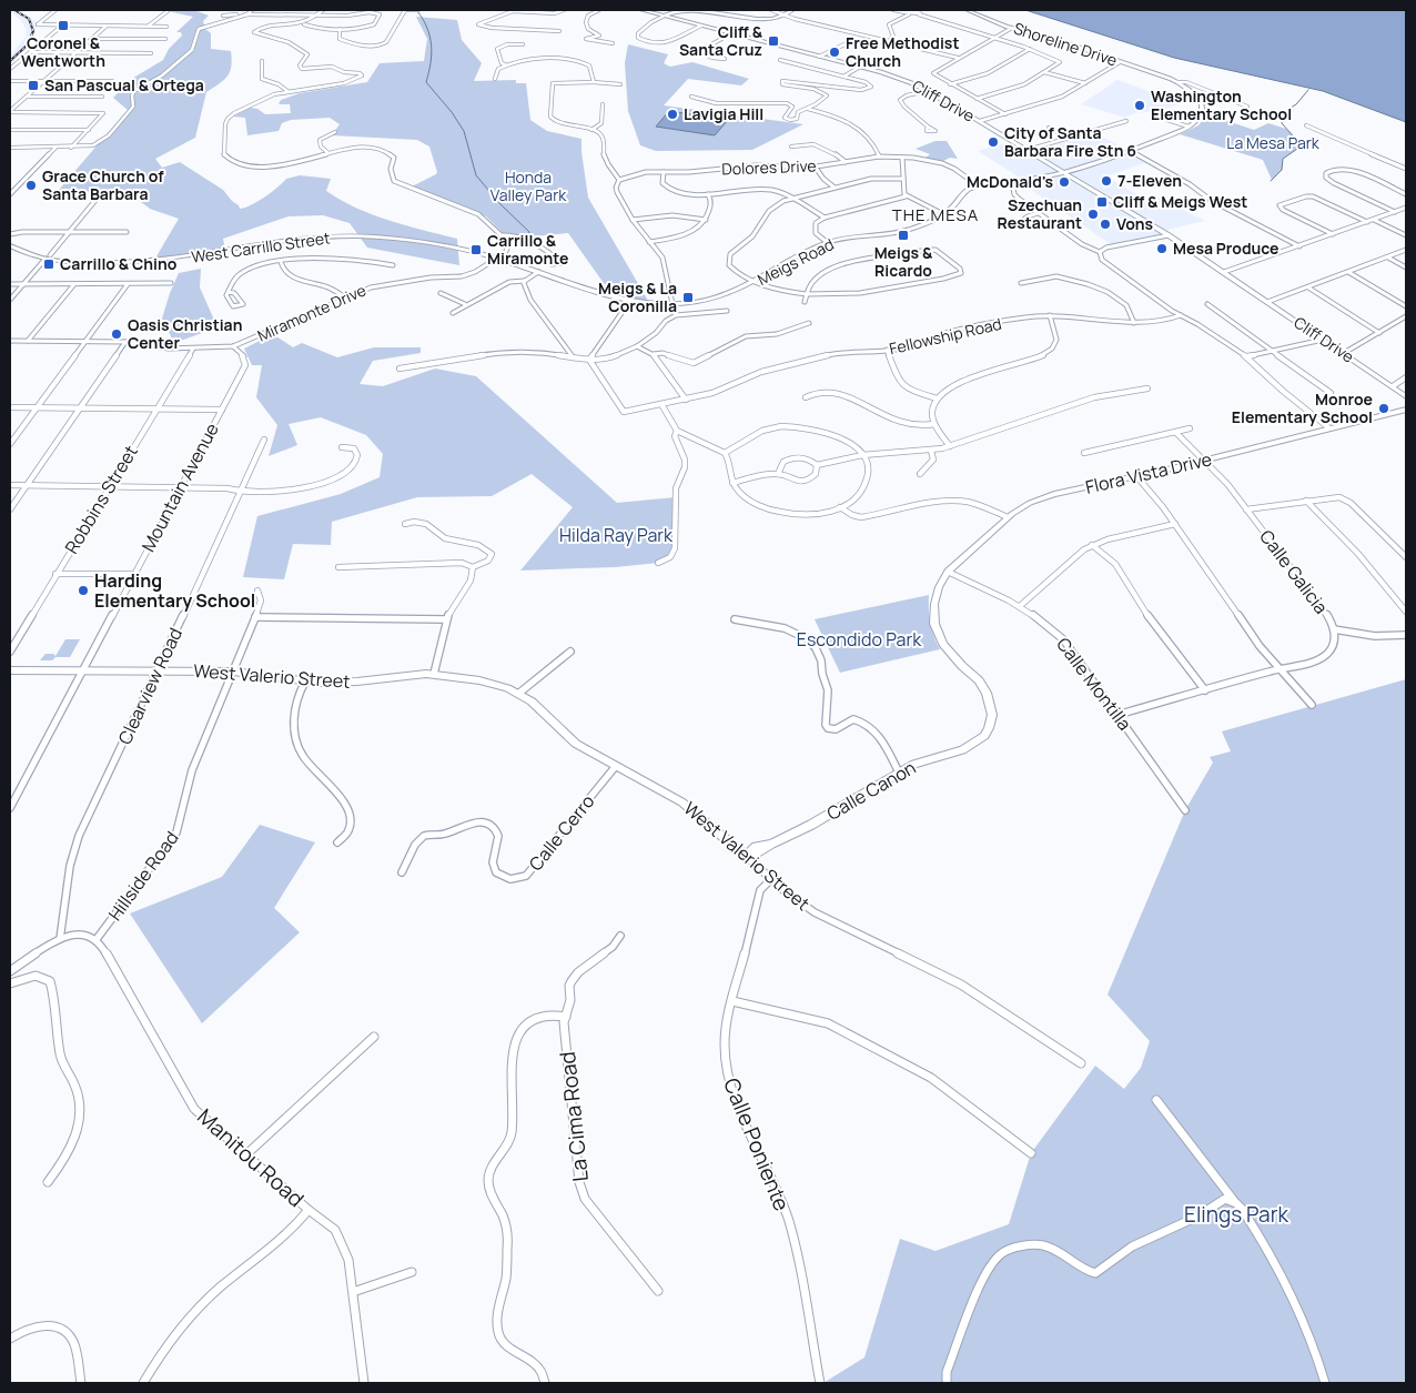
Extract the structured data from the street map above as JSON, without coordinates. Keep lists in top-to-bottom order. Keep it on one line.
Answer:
{"streets":{"main road":["Shoreline Drive","Cliff Drive","West Carrillo Street","Meigs Road","Flora Vista Drive","West Valerio Street","Calle Canon"],"street":["Dolores Drive","Miramonte Drive","Fellowship Road","Mountain Avenue","Robbins Street","Calle Galicia","Calle Montilla","Clearview Road","Calle Cerro","Hillside Road","La Cima Road","Calle Poniente","Manitou Road"]},"crossings":[["Dolores Drive","Meigs Road"],["West Carrillo Street","Meigs Road"],["West Carrillo Street","Miramonte Drive"],["Miramonte Drive","Mountain Avenue"],["Flora Vista Drive","Calle Galicia"],["Flora Vista Drive","Calle Montilla"],["Flora Vista Drive","Calle Canon"],["Mountain Avenue","West Valerio Street"],["Calle Galicia","Calle Montilla"],["West Valerio Street","Clearview Road"],["West Valerio Street","Calle Canon"],["West Valerio Street","Calle Cerro"],["West Valerio Street","Hillside Road"],["West Valerio Street","Calle Poniente"],["Hillside Road","Manitou Road"]],"districts":["THE MESA"],"parks":["La Mesa Park","Honda Valley Park","Hilda Ray Park","Escondido Park","Elings Park"],"places":{"transit":["Coronel & Wentworth","Cliff & Santa Cruz","San Pascual & Ortega","Cliff & Meigs West","Meigs & Ricardo","Carrillo & Miramonte","Carrillo & Chino","Meigs & La Coronilla"],"other":["Free Methodist Church","Washington Elementary School","Lavigia Hill","City of Santa Barbara Fire Stn 6","7-Eleven","McDonald's","Grace Church of Santa Barbara","Szechuan Restaurant","Vons","Mesa Produce","Oasis Christian Center","Monroe Elementary School","Harding Elementary School"]}}
